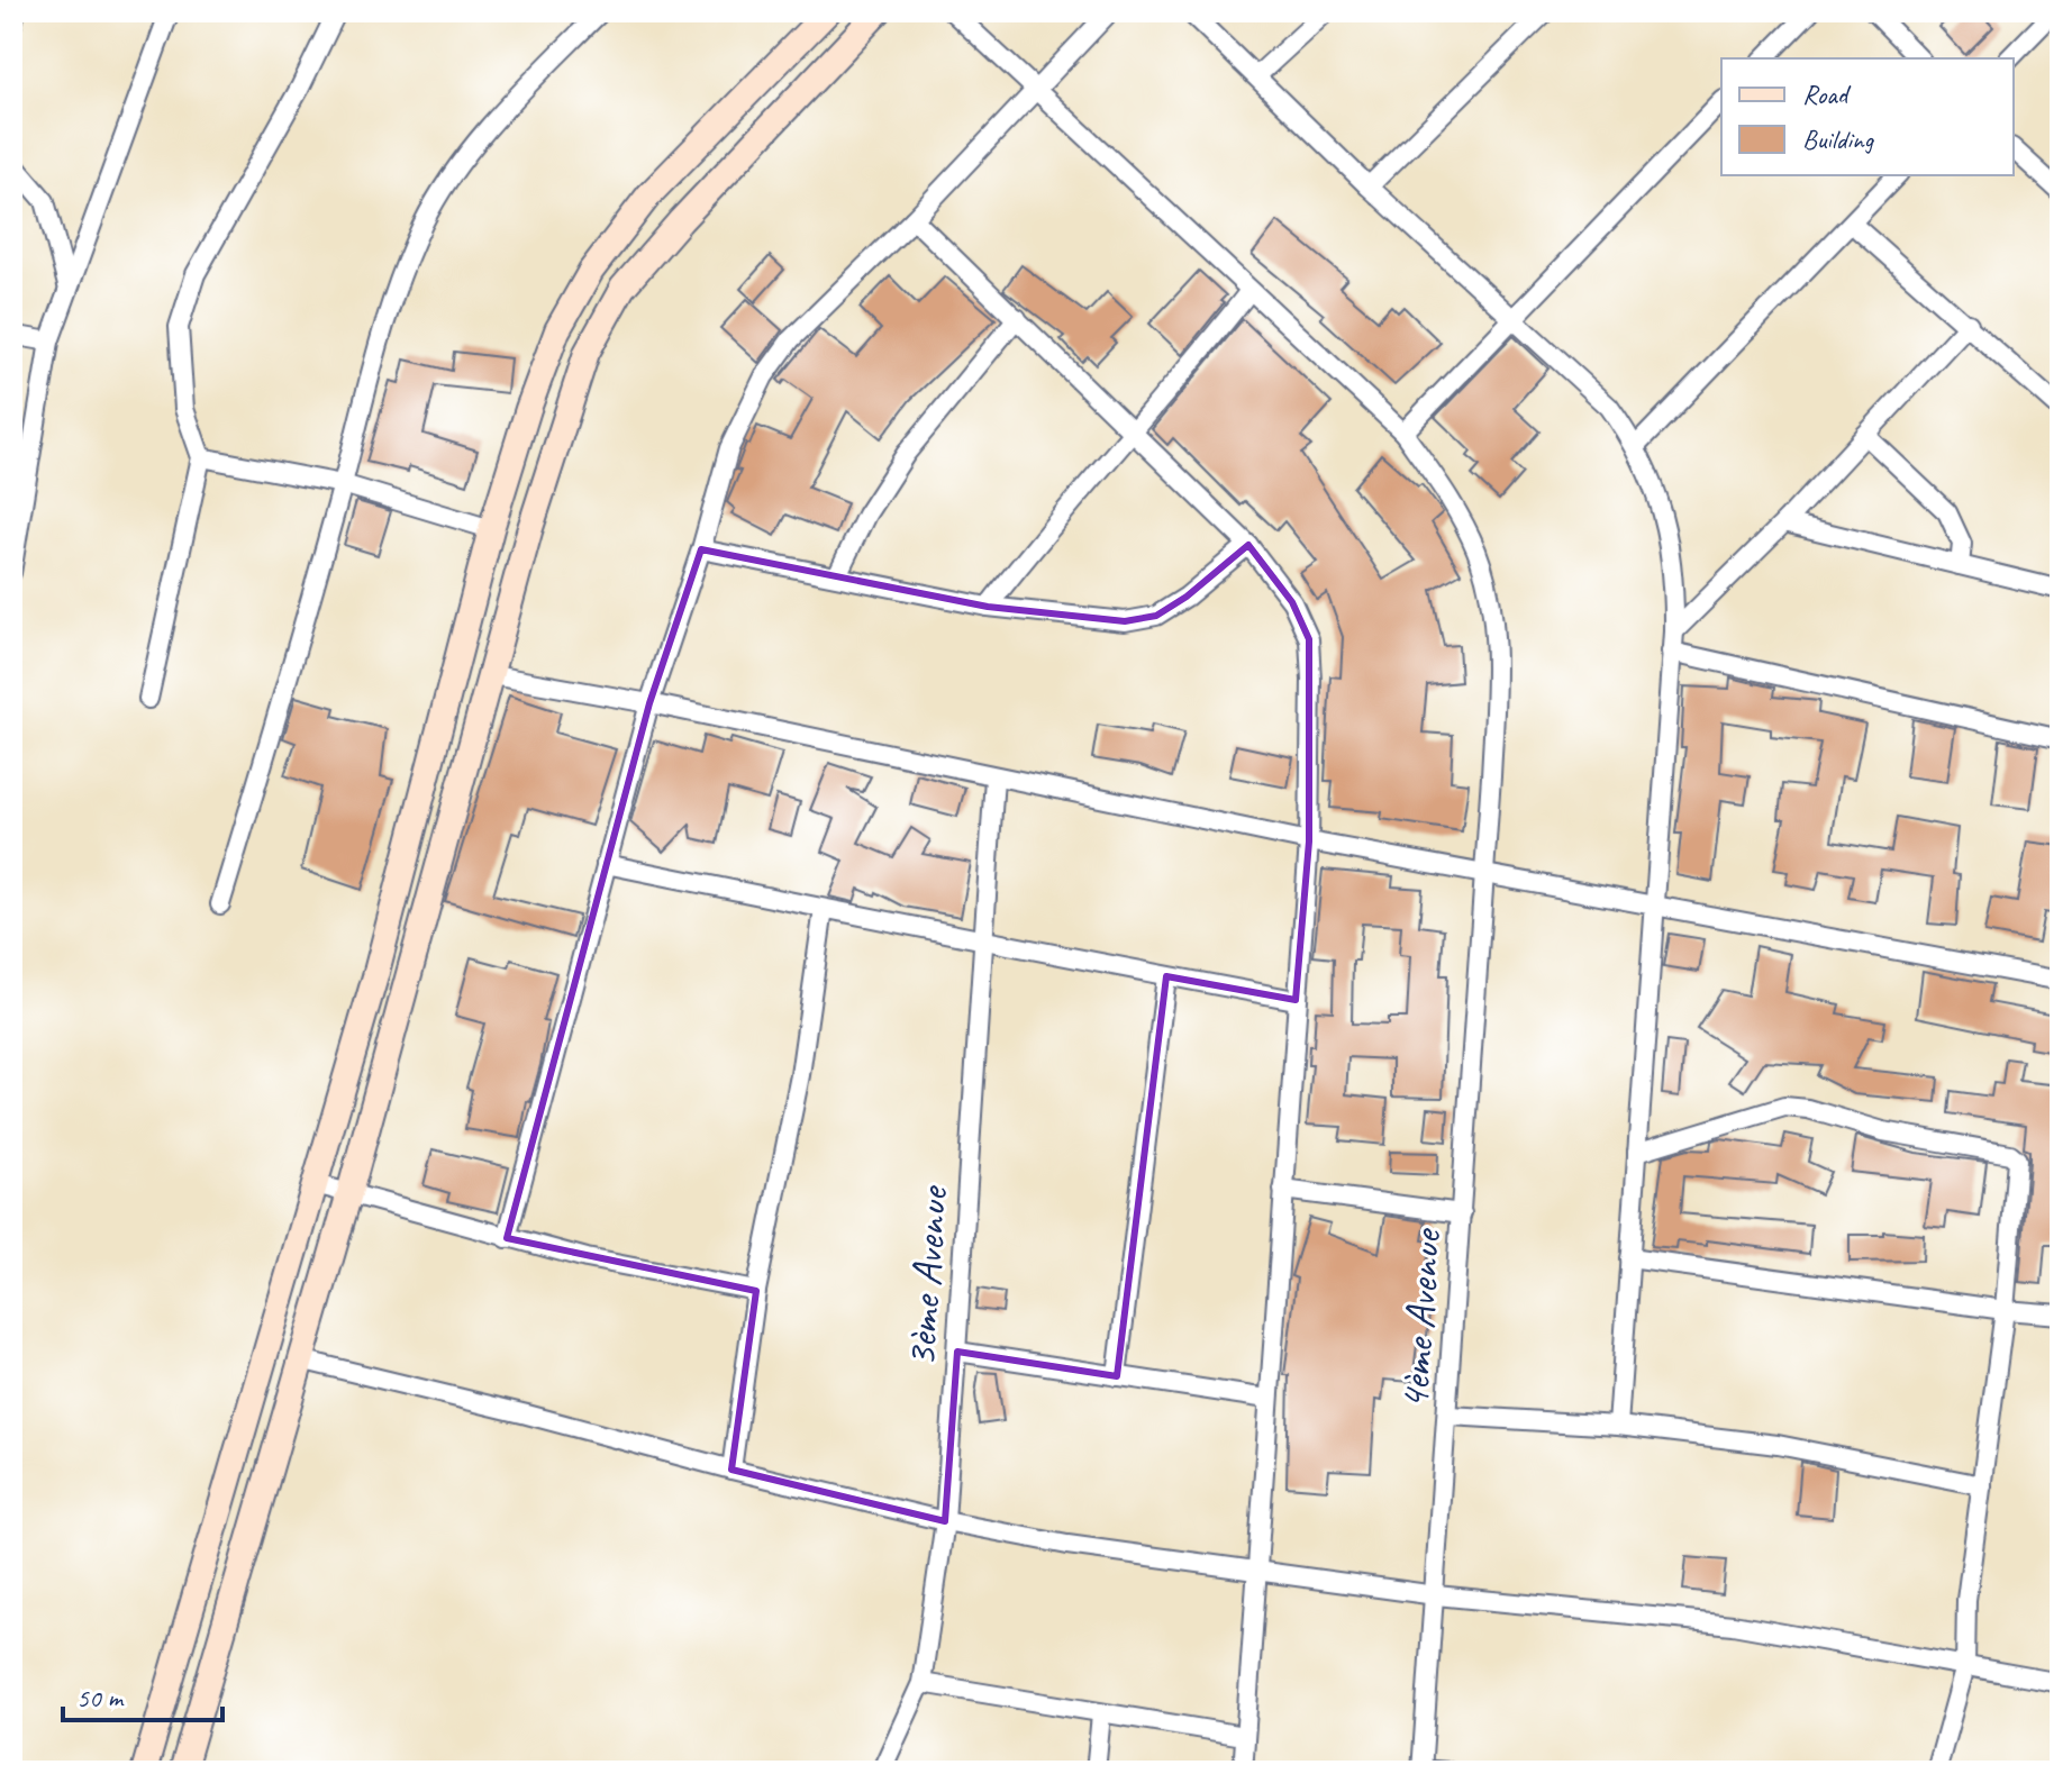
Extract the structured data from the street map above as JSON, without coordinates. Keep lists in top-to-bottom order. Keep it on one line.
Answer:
{"streets":{"street":["3ème Avenue","4ème Avenue"]},"legend":["Road","Building"],"scale_bar":"50 m"}
